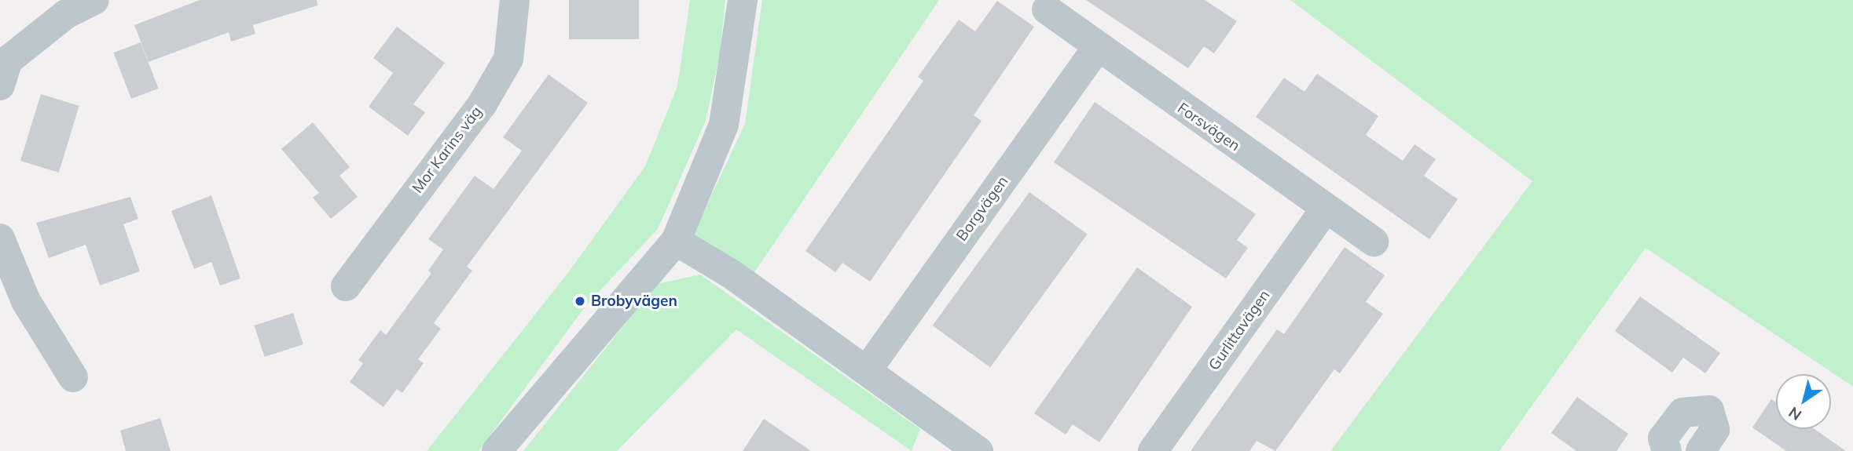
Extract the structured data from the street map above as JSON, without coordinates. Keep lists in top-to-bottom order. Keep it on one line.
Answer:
{"streets":{"street":["Forsvägen","Mor Karins väg","Borgvägen","Gurlittavägen"]},"crossings":[["Forsvägen","Borgvägen"],["Forsvägen","Gurlittavägen"]],"places":["Brobyvägen"],"north":"bottom left"}
